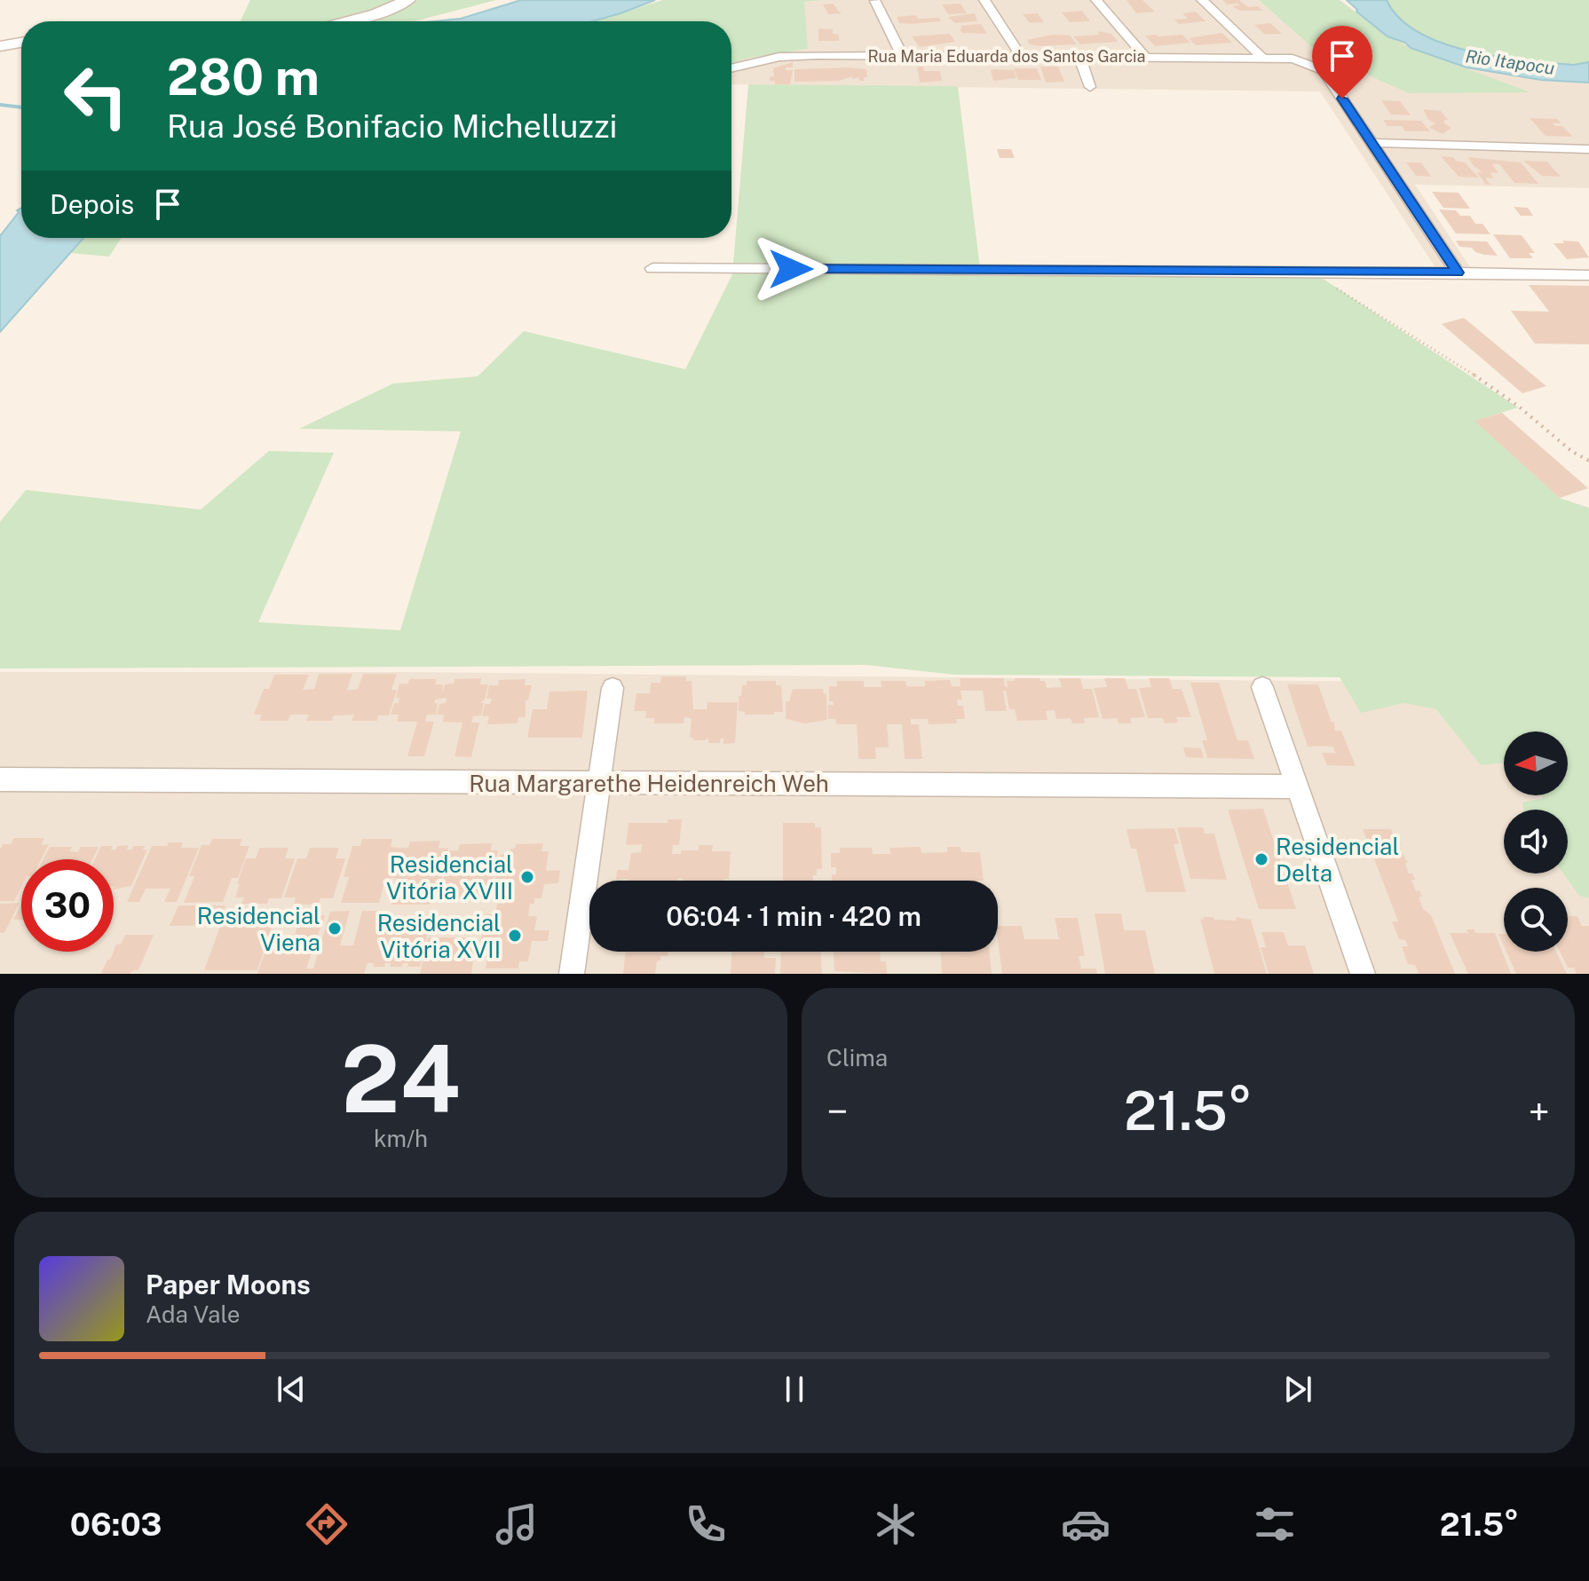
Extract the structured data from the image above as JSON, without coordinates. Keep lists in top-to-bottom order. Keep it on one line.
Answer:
{"streets":{"street":["Rua Maria Eduarda dos Santos Garcia","Rua Margarethe Heidenreich Weh"]},"water":["Rio Itapocu"],"places":["Residencial Delta","Residencial Vitória XVIII","Residencial Viena","Residencial Vitória XVII"],"north":"left","page":{"turn":["280 m","Rua José Bonifacio Michelluzzi"],"then":"Depois","limit":"30","trip":"06:04 · 1 min · 420 m","tile":[["24","km/h"],"Clima"],"heat":["−","21.5°","+"],"song":["Paper Moons","Ada Vale"],"tabs":["06:03","21.5°"]}}
